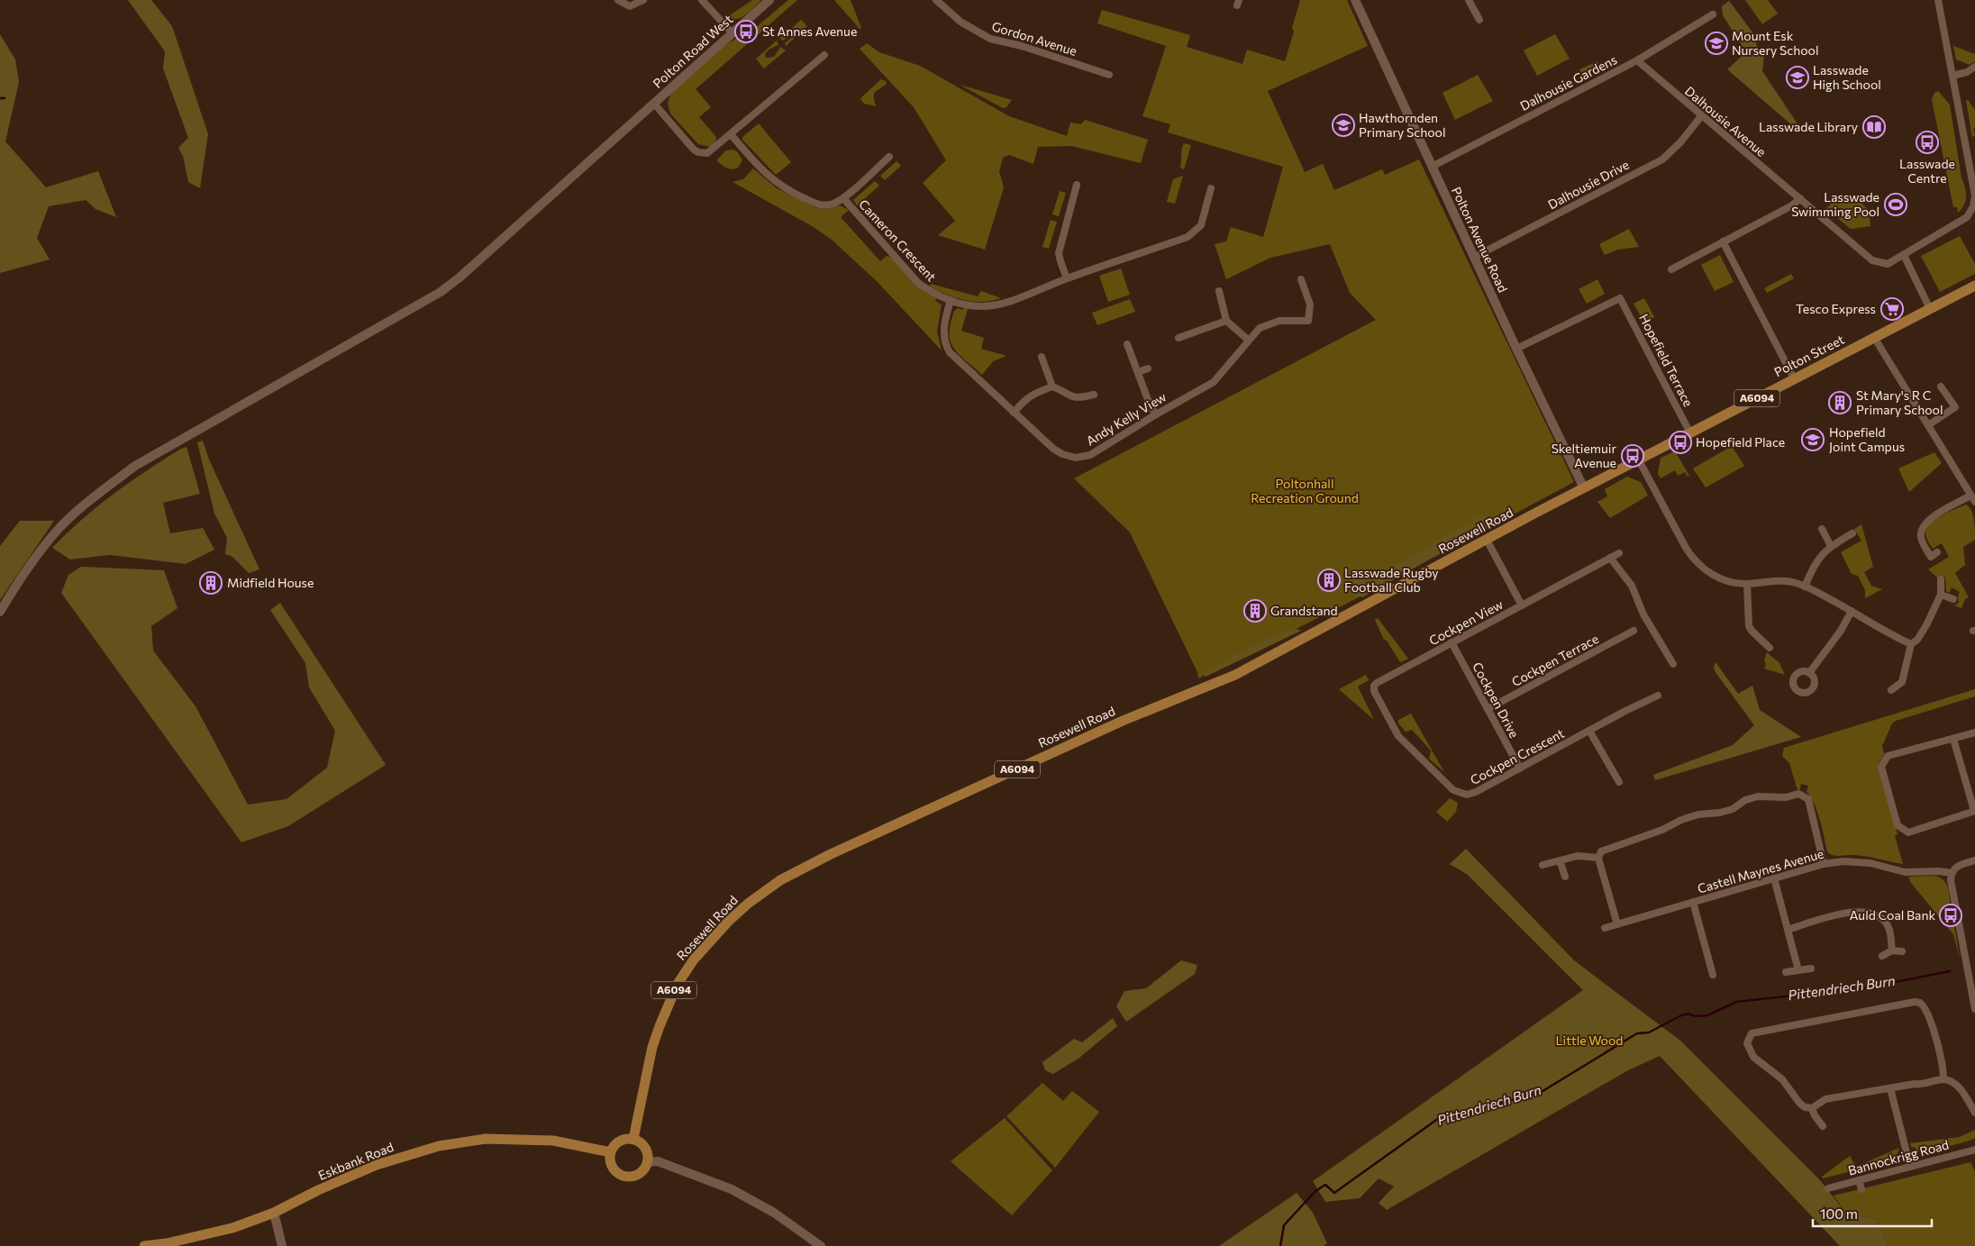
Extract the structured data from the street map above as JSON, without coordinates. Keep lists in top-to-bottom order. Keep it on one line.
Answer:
{"streets":{"main road":["Polton Street","A6094","Rosewell Road","Eskbank Road"],"street":["Gordon Avenue","Polton Road West","Dalhousie Gardens","Dalhousie Avenue","Dalhousie Drive","Polton Avenue Road","Cameron Crescent","Hopefield Terrace","Andy Kelly View","Cockpen View","Cockpen Terrace","Cockpen Drive","Cockpen Crescent","Castell Maynes Avenue","Bannockrigg Road"]},"crossings":[["Dalhousie Gardens","Dalhousie Avenue"],["Dalhousie Gardens","Polton Avenue Road"],["Dalhousie Avenue","Dalhousie Drive"],["Dalhousie Drive","Polton Avenue Road"],["Polton Avenue Road","Polton Street"],["Polton Avenue Road","Hopefield Terrace"],["Polton Avenue Road","Rosewell Road"],["Cameron Crescent","Andy Kelly View"],["Polton Street","Hopefield Terrace"],["Polton Street","Rosewell Road"],["Rosewell Road","Eskbank Road"],["Cockpen View","Cockpen Drive"],["Cockpen View","Cockpen Crescent"],["Cockpen Terrace","Cockpen Drive"],["Cockpen Drive","Cockpen Crescent"]],"water":["Pittendriech Burn"],"parks":["Poltonhall Recreation Ground","Little Wood"],"places":{"bus stop":["St Annes Avenue","Lasswade Centre","Hopefield Place","Skeltiemuir Avenue","Auld Coal Bank"],"school or university":["Mount Esk Nursery School","Lasswade High School","Hawthornden Primary School","Hopefield Joint Campus"],"library":["Lasswade Library"],"sports":["Lasswade Swimming Pool"],"supermarket":["Tesco Express"],"building":["St Mary's R C Primary School","Lasswade Rugby Football Club","Midfield House","Grandstand"]},"scale_bar":"100 m"}
